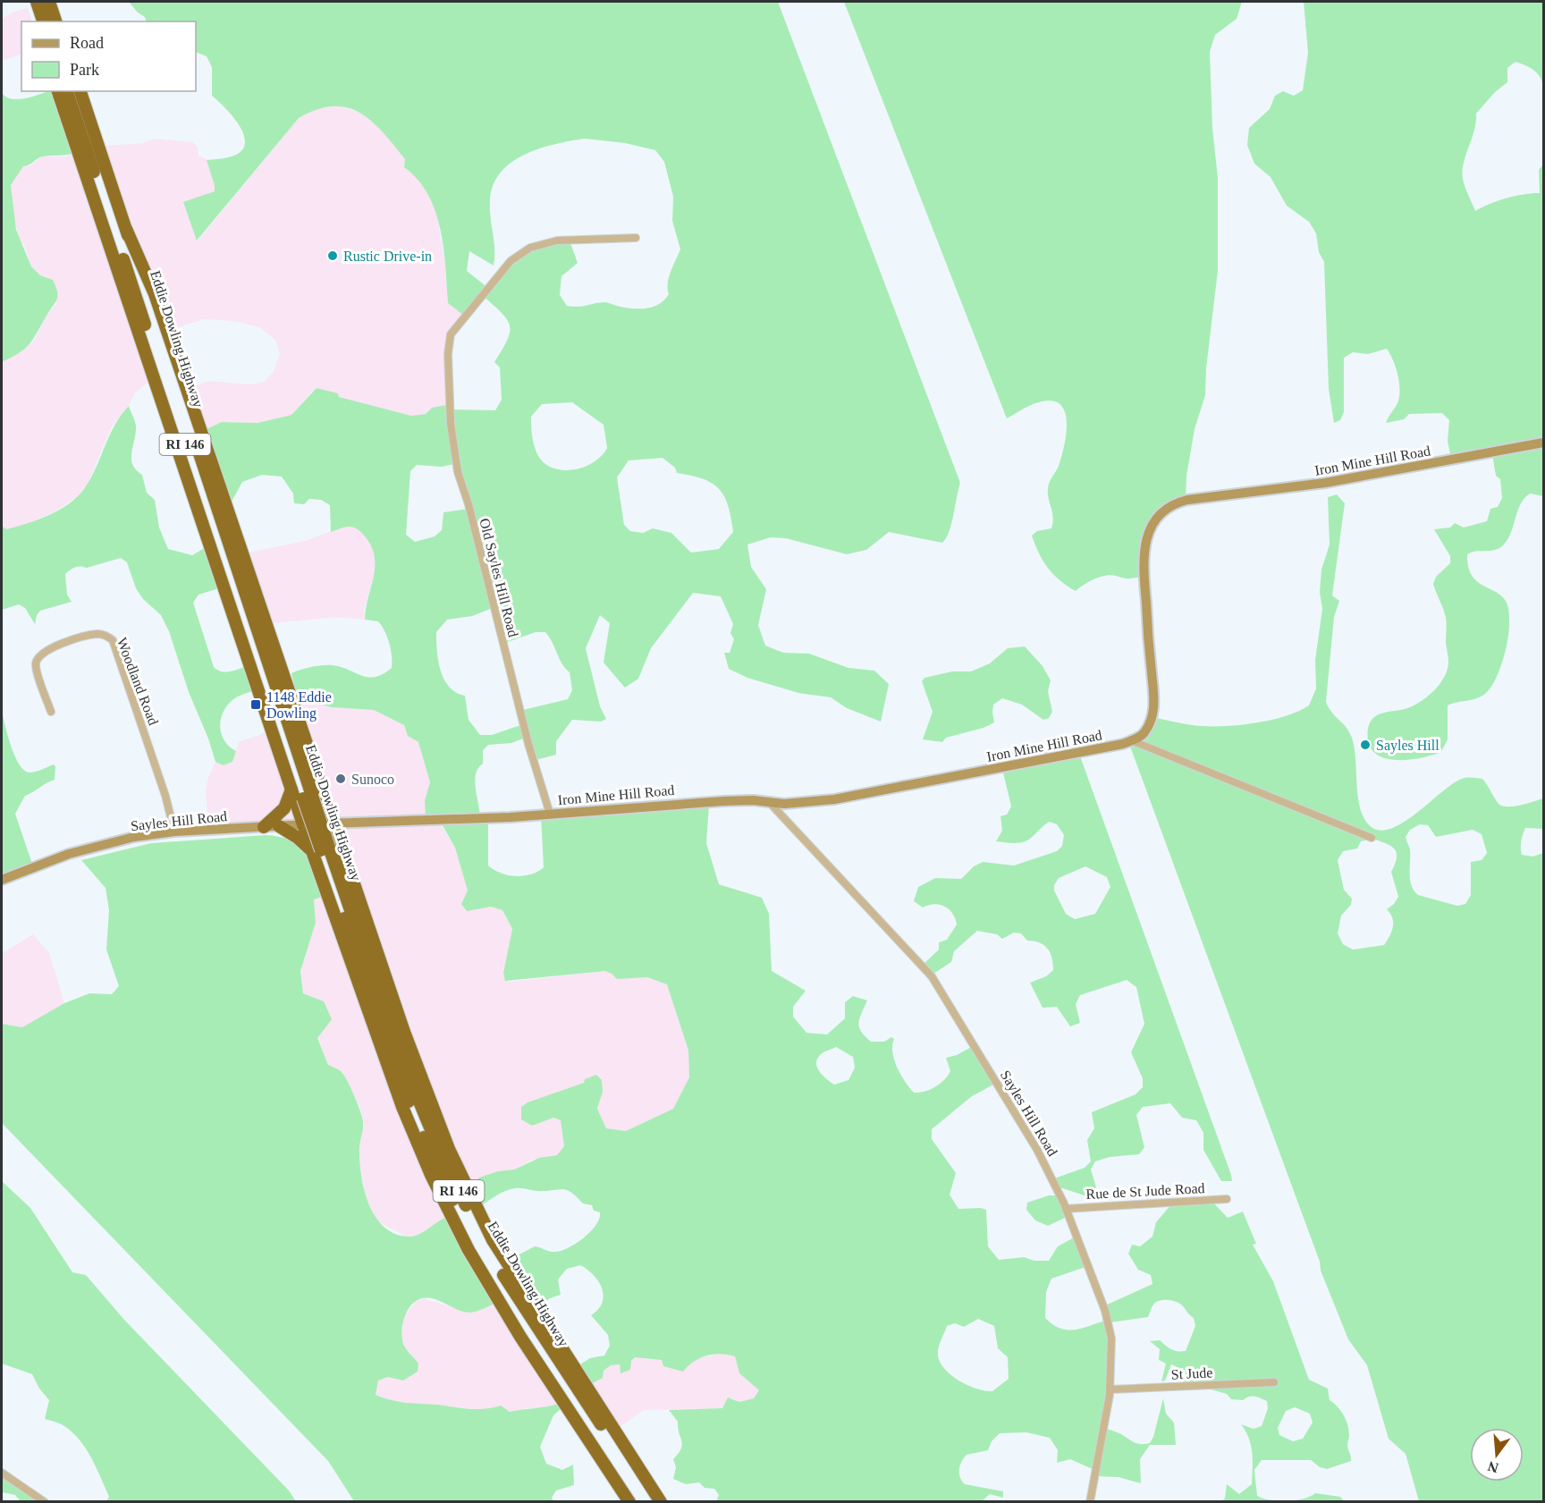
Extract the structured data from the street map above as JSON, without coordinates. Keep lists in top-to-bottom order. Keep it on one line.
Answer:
{"streets":{"highway":["Eddie Dowling Highway","RI 146"],"street":["Iron Mine Hill Road","Old Sayles Hill Road","Woodland Road","Sayles Hill Road","Rue de St Jude Road","St Jude"]},"crossings":[["Iron Mine Hill Road","Old Sayles Hill Road"],["Iron Mine Hill Road","Sayles Hill Road"],["Woodland Road","Sayles Hill Road"],["Sayles Hill Road","Rue de St Jude Road"],["Sayles Hill Road","St Jude"]],"places":{"other":["Rustic Drive-in","Sayles Hill","Sunoco"],"transit":["1148 Eddie Dowling"]},"legend":["Road","Park"],"north":"bottom"}
